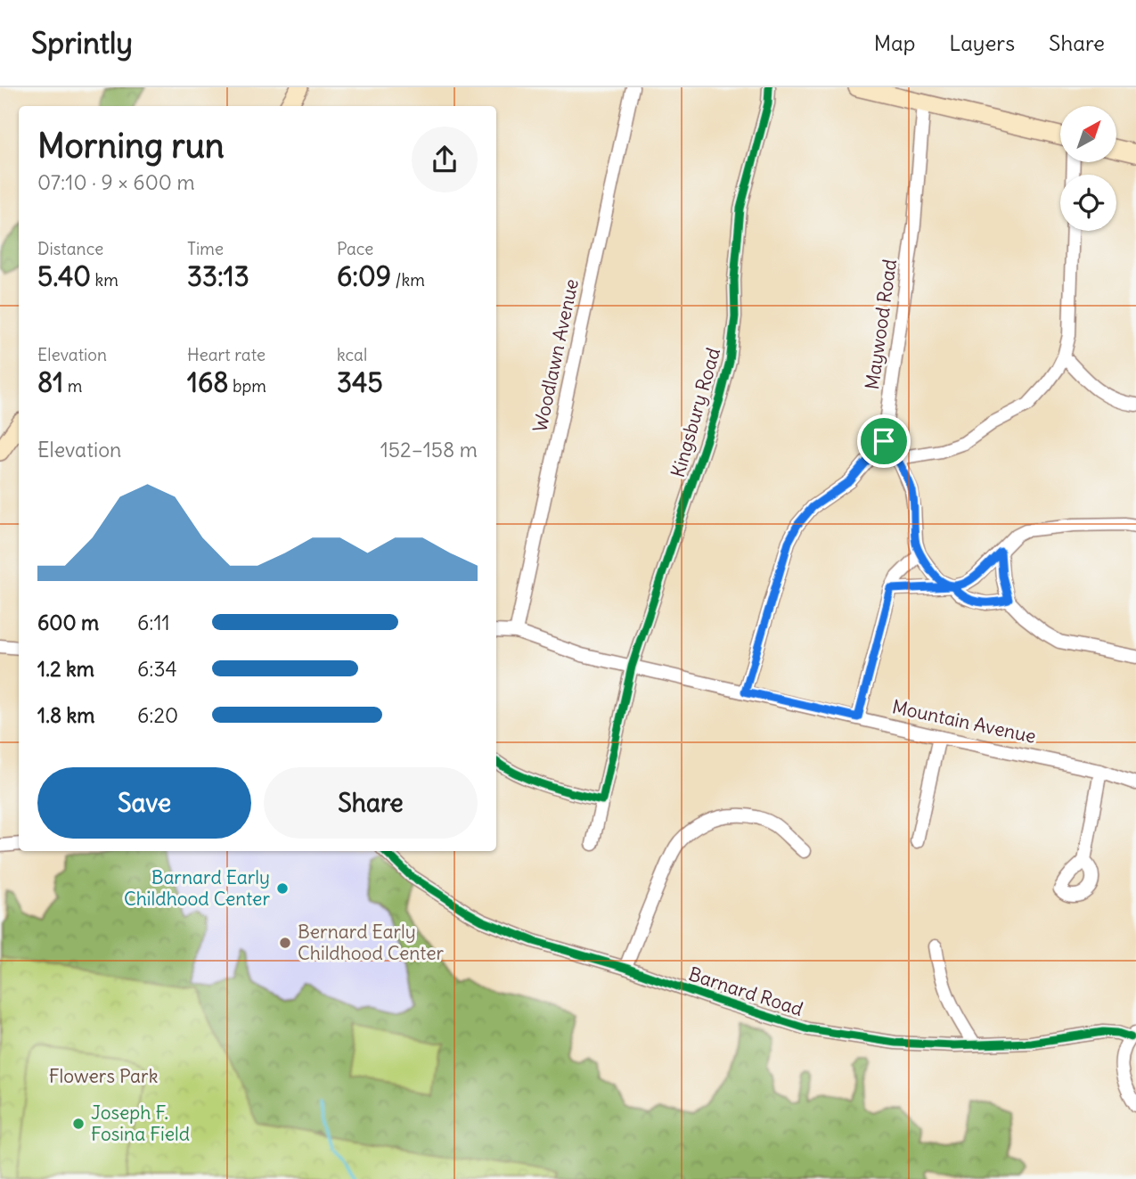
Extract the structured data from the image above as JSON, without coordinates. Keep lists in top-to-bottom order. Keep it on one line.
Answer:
{"streets":{"street":["Maywood Road","Woodlawn Avenue","Kingsbury Road","Mountain Avenue","Barnard Road"]},"crossings":[["Woodlawn Avenue","Mountain Avenue"],["Kingsbury Road","Mountain Avenue"]],"parks":["Flowers Park"],"places":["Barnard Early Childhood Center","Bernard Early Childhood Center","Joseph F. Fosina Field"],"north":"top right","page":{"header":"Sprintly","nav":["Map","Layers","Share"],"heading":["Morning run","07:10 · 9 × 600 m"],"stats":[["Distance","5.40 km"],["Time","33:13"],["Pace","6:09 /km"],["Elevation","81 m"],["Heart rate","168 bpm"],["kcal","345"]],"chart":["Elevation","152–158 m"],"list":[{"name":"600 m","note":"6:11"},{"name":"1.2 km","note":"6:34"},{"name":"1.8 km","note":"6:20"}],"buttons":["Save","Share"]}}
